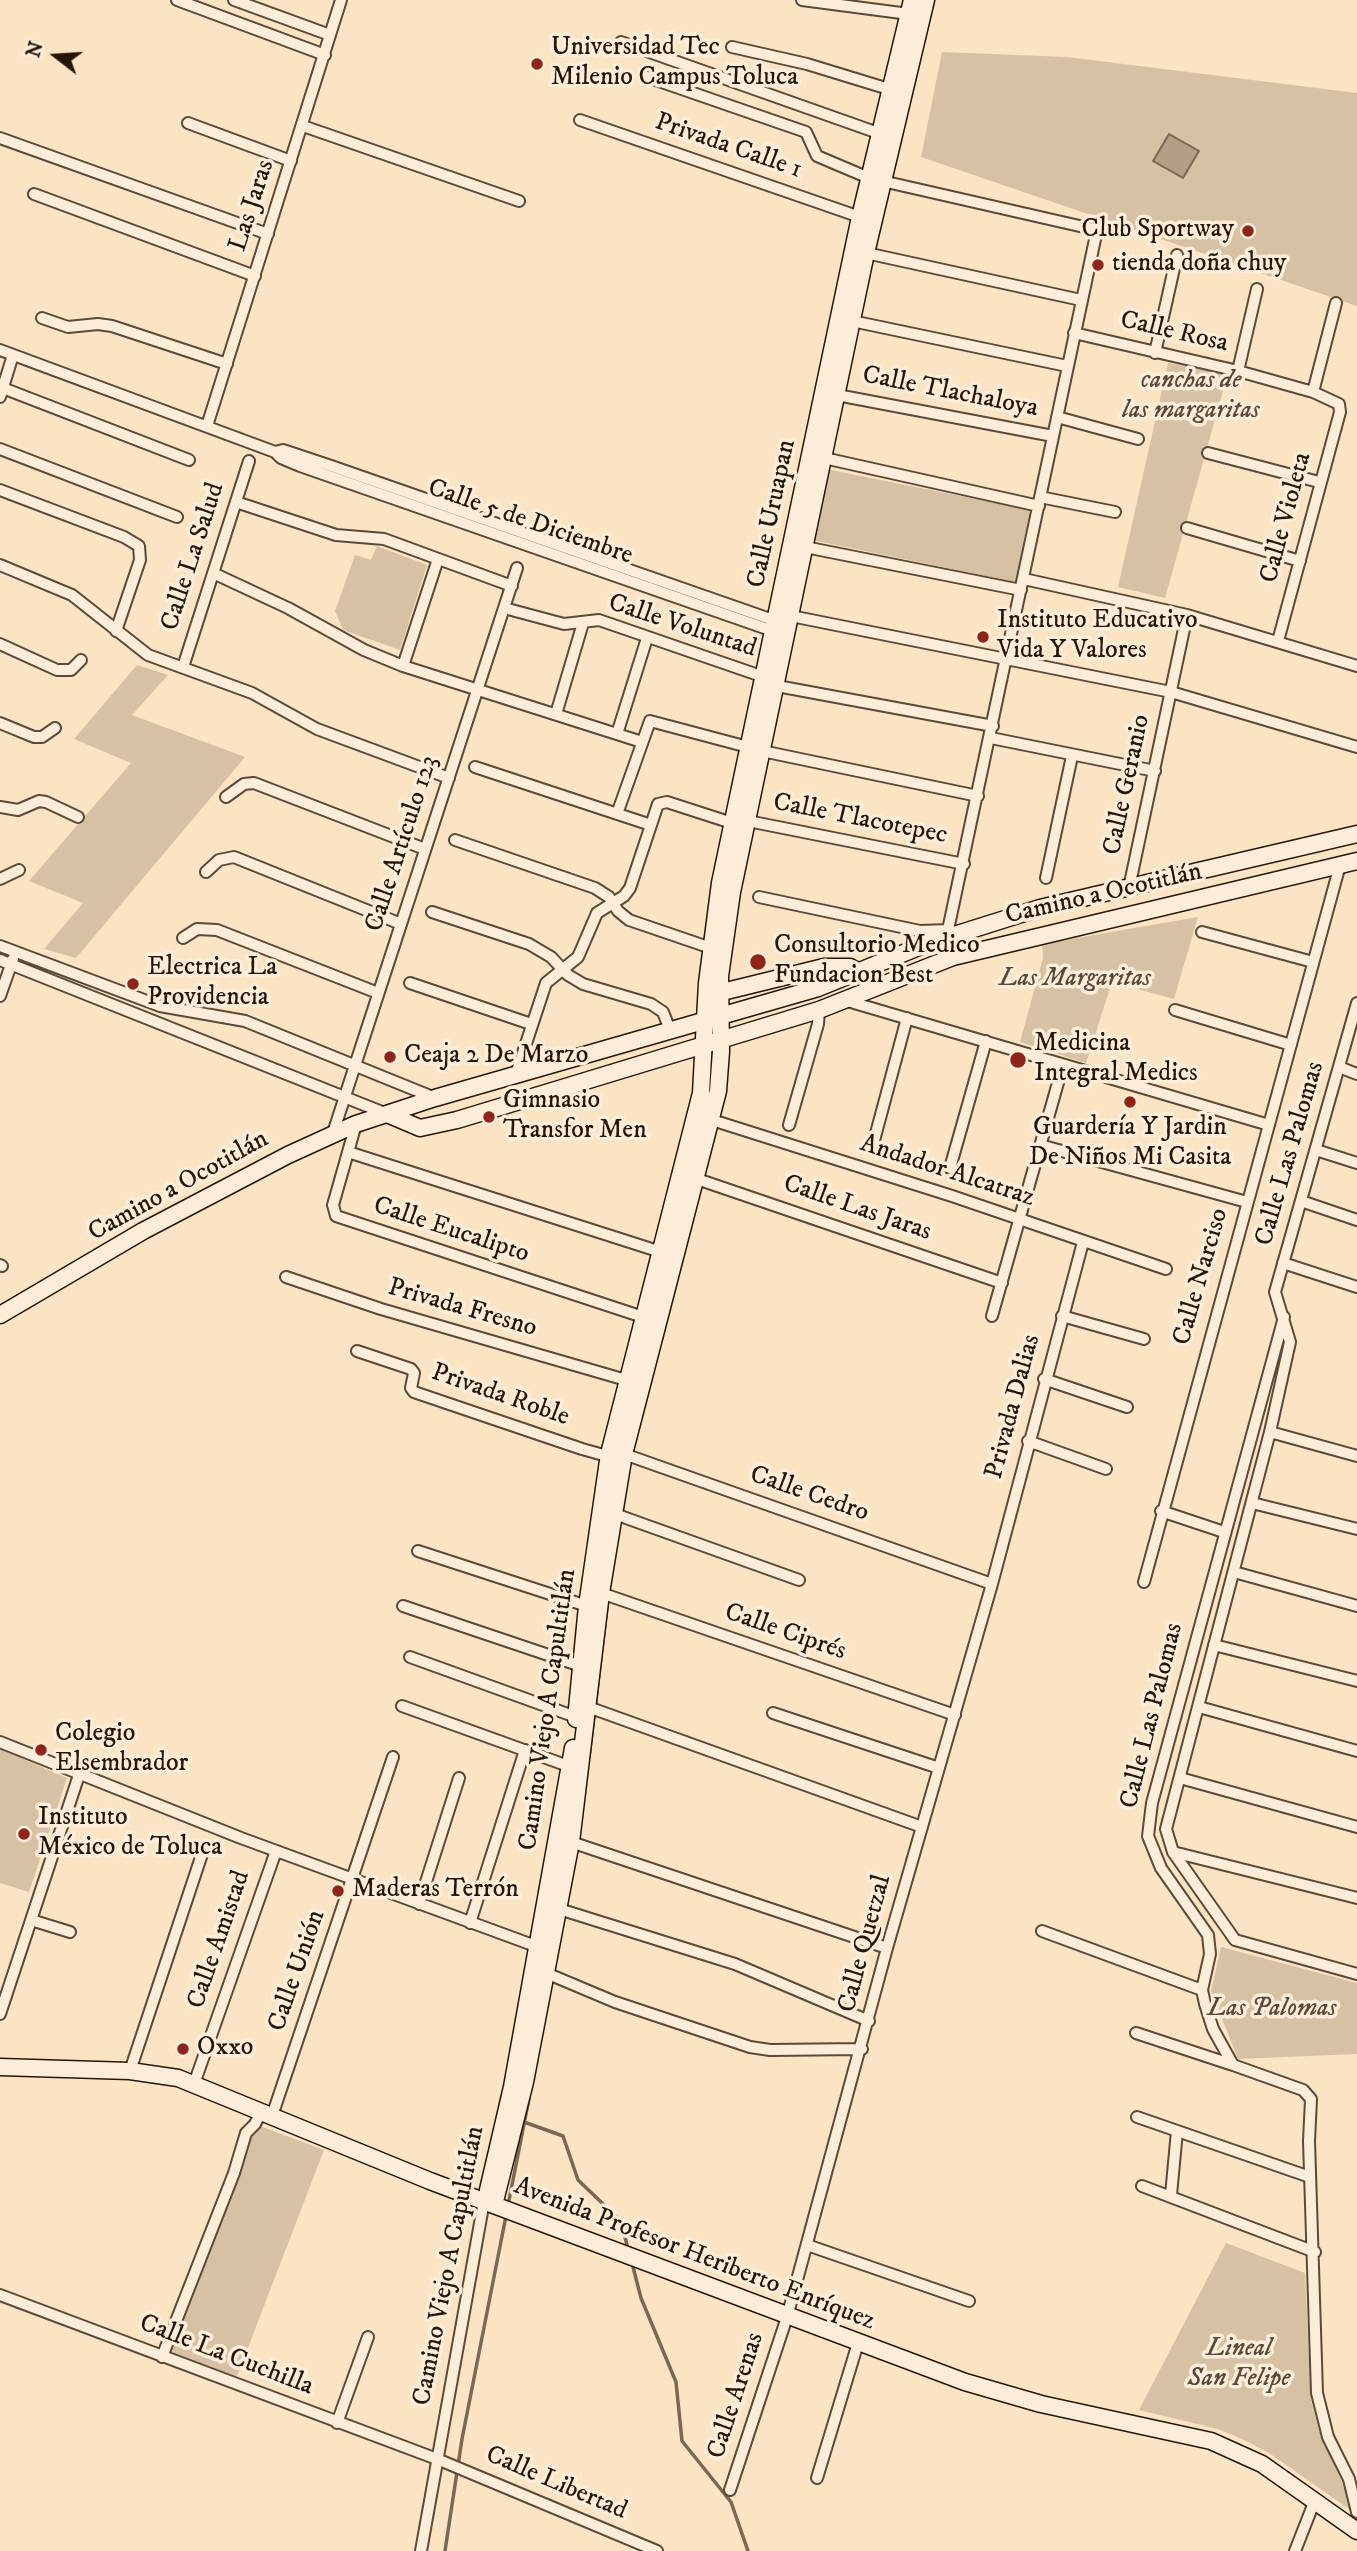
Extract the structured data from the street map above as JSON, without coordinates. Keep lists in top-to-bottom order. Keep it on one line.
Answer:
{"streets":{"main road":["Calle Uruapan","Camino a Ocotitlán","Camino Viejo A Capultitlán","Avenida Profesor Heriberto Enríquez"],"street":["Privada Calle 1","Las Jaras","Calle Rosa","Calle Tlachaloya","Calle Violeta","Calle 5 de Diciembre","Calle La Salud","Calle Voluntad","Calle Geranio","Calle Tlacotepec","Calle Artículo 123","Calle Las Palomas","Andador Alcatraz","Calle Las Jaras","Calle Eucalipto","Calle Narciso","Privada Fresno","Privada Roble","Privada Dalias","Calle Cedro","Calle Ciprés","Calle Amistad","Calle Quetzal","Calle Unión","Calle La Cuchilla","Calle Arenas","Calle Libertad"]},"crossings":[["Privada Calle 1","Calle Uruapan"],["Las Jaras","Calle 5 de Diciembre"],["Calle Rosa","Calle Violeta"],["Calle Tlachaloya","Calle Uruapan"],["Calle Uruapan","Calle 5 de Diciembre"],["Calle Uruapan","Calle Voluntad"],["Calle Uruapan","Calle Tlacotepec"],["Calle Uruapan","Camino a Ocotitlán"],["Calle Uruapan","Camino Viejo A Capultitlán"],["Calle 5 de Diciembre","Calle Geranio"],["Calle Voluntad","Calle Artículo 123"],["Calle Geranio","Camino a Ocotitlán"],["Calle Artículo 123","Camino a Ocotitlán"],["Camino a Ocotitlán","Calle Eucalipto"],["Camino a Ocotitlán","Calle Narciso"],["Camino a Ocotitlán","Camino Viejo A Capultitlán"],["Andador Alcatraz","Privada Dalias"],["Andador Alcatraz","Camino Viejo A Capultitlán"],["Calle Las Jaras","Camino Viejo A Capultitlán"],["Calle Eucalipto","Camino Viejo A Capultitlán"],["Privada Fresno","Camino Viejo A Capultitlán"],["Privada Roble","Calle Cedro"],["Privada Roble","Camino Viejo A Capultitlán"],["Privada Dalias","Calle Cedro"],["Privada Dalias","Calle Quetzal"],["Calle Cedro","Camino Viejo A Capultitlán"],["Calle Cedro","Calle Quetzal"],["Calle Ciprés","Camino Viejo A Capultitlán"],["Calle Ciprés","Calle Quetzal"],["Camino Viejo A Capultitlán","Avenida Profesor Heriberto Enríquez"],["Camino Viejo A Capultitlán","Calle La Cuchilla"],["Camino Viejo A Capultitlán","Calle Libertad"],["Calle Amistad","Avenida Profesor Heriberto Enríquez"],["Calle Quetzal","Avenida Profesor Heriberto Enríquez"],["Calle Quetzal","Calle Arenas"],["Calle Unión","Avenida Profesor Heriberto Enríquez"],["Calle Unión","Calle La Cuchilla"],["Avenida Profesor Heriberto Enríquez","Calle Arenas"],["Calle La Cuchilla","Calle Libertad"]],"parks":["canchas de las margaritas","Las Margaritas","Las Palomas","Lineal San Felipe"],"places":["Universidad Tec Milenio Campus Toluca","Club Sportway","tienda doña chuy","Instituto Educativo Vida Y Valores","Consultorio Medico Fundacion Best","Electrica La Providencia","Ceaja 2 De Marzo","Medicina Integral Medics","Guardería Y Jardin De Niños Mi Casita","Gimnasio Transfor Men","Colegio Elsembrador","Instituto México de Toluca","Maderas Terrón","Oxxo"],"north":"left"}
